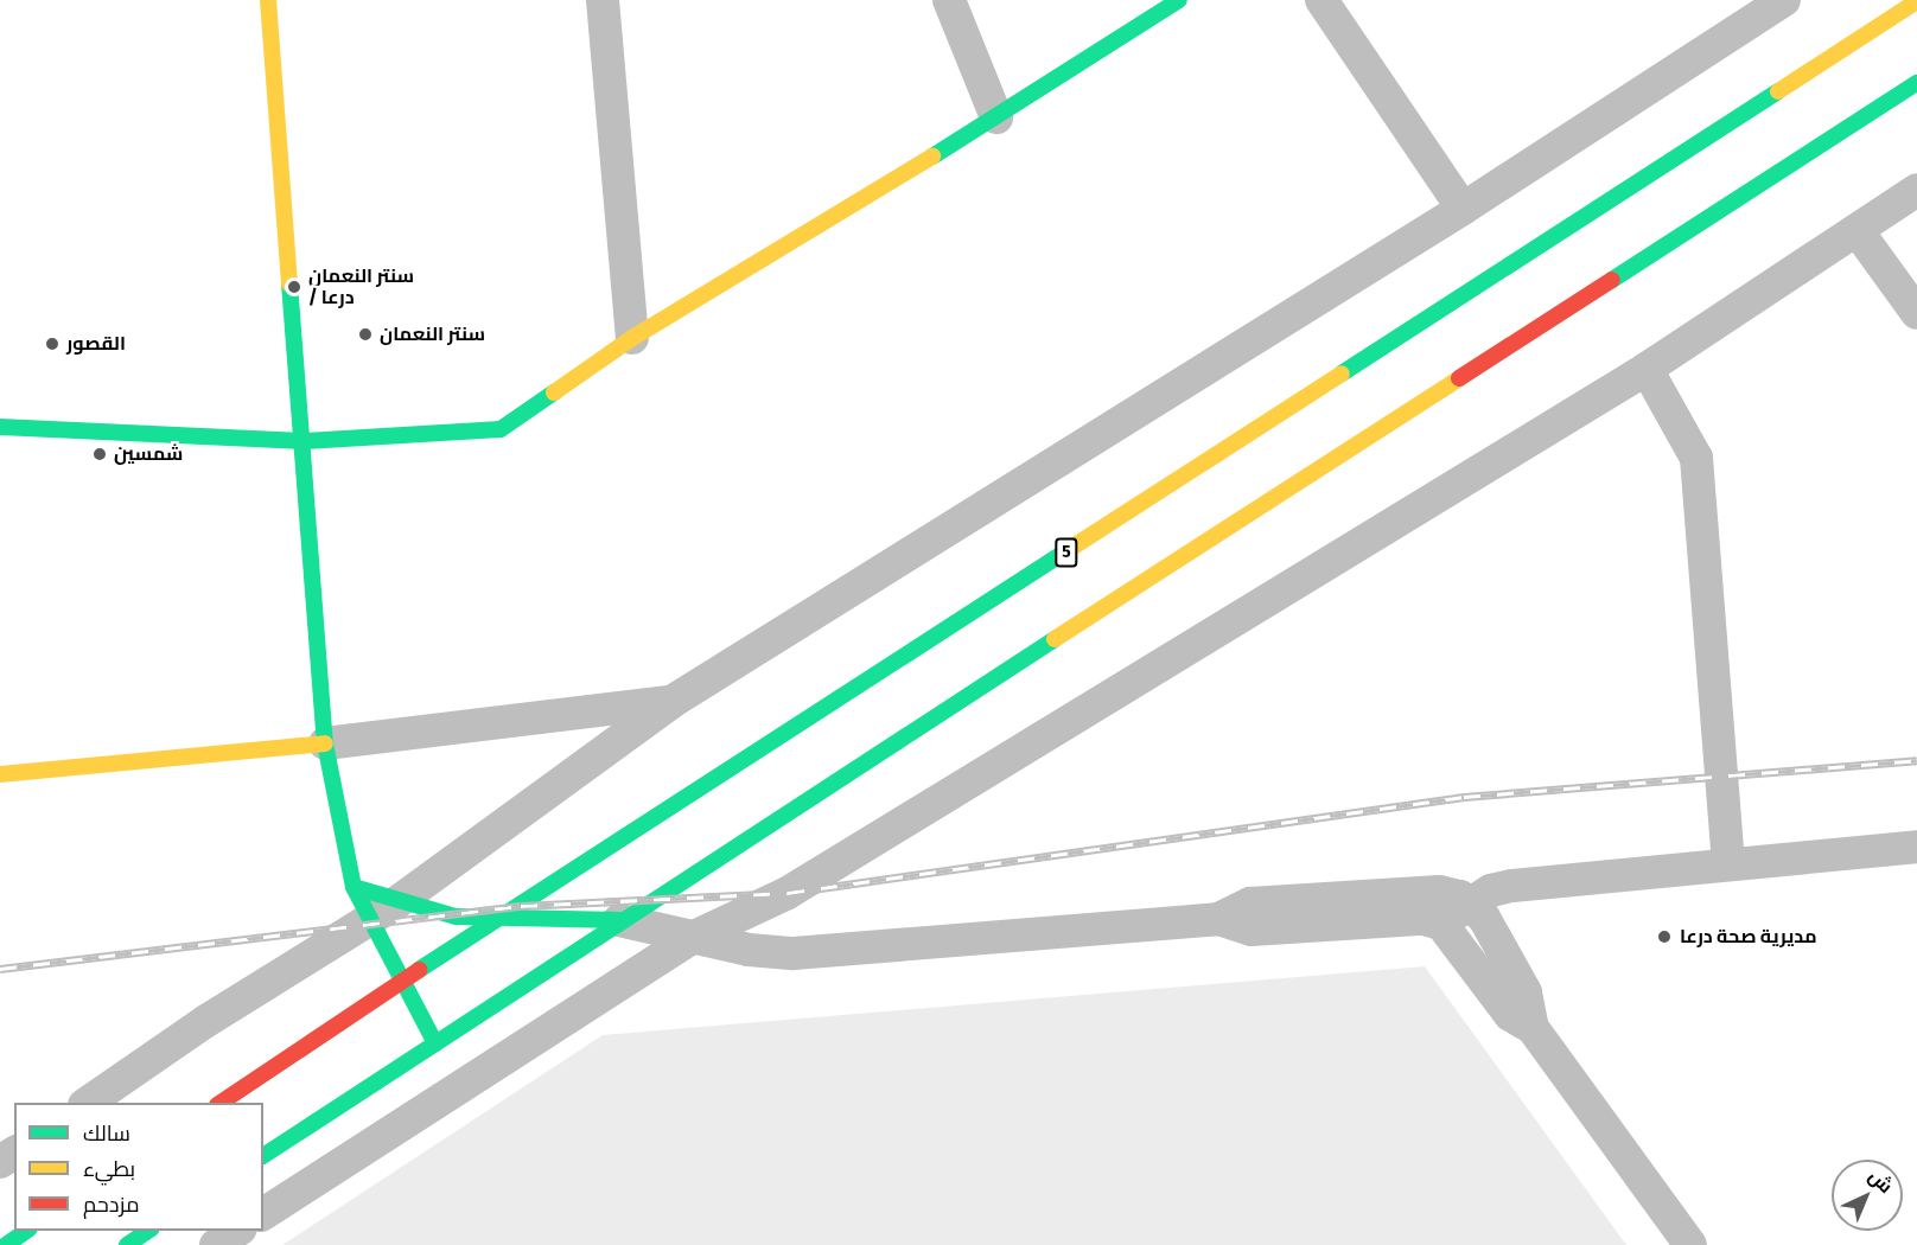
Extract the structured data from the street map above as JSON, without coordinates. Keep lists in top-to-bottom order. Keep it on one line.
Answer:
{"streets":{"main road":["5"]},"places":["سنتر النعمان / درعا","سنتر النعمان","القصور","شمسين","مديرية صحة درعا"],"legend":["سالك","بطيء","مزدحم"],"north":"top right"}
